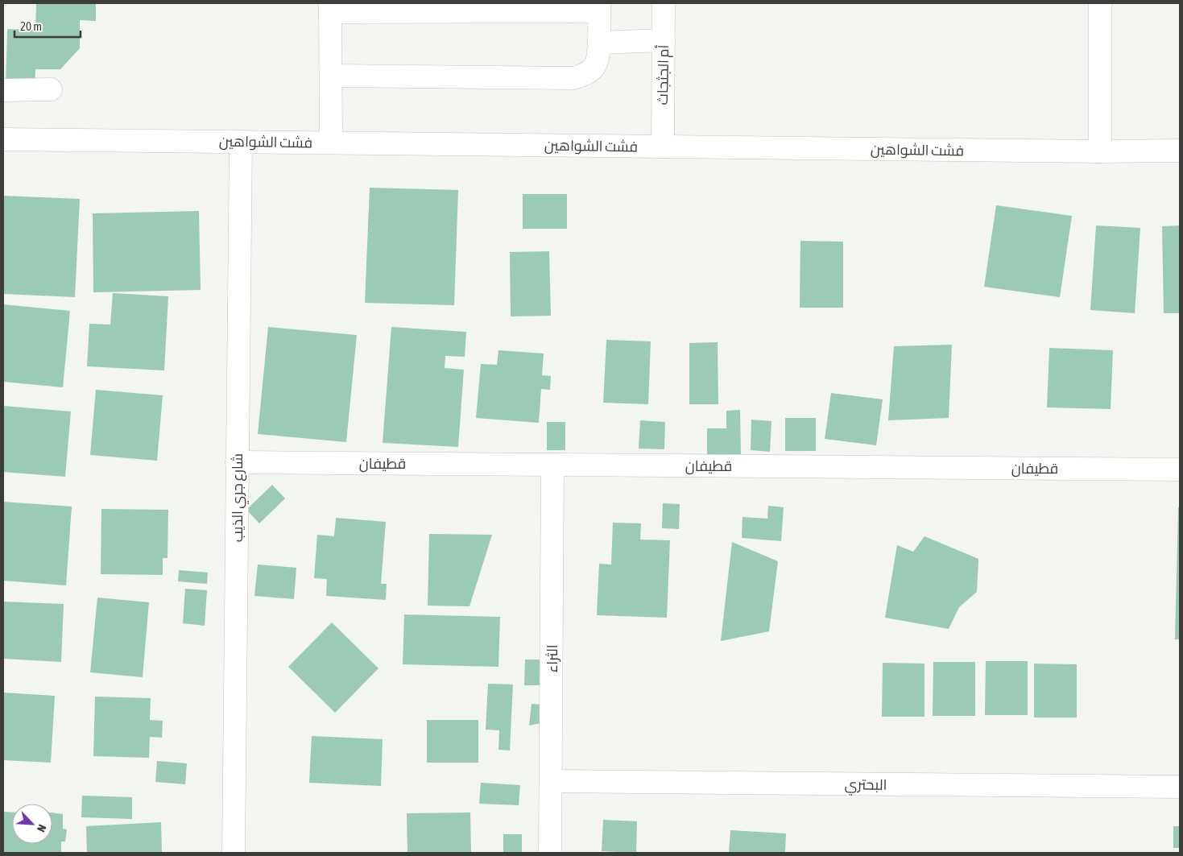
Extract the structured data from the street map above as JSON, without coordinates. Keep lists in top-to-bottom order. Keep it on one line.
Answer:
{"streets":{"street":["أم الجثجاث","فشت الشواهين","قطيفان","شارع جري الذيب","الثراء","البحتري"]},"crossings":[["أم الجثجاث","فشت الشواهين"],["فشت الشواهين","شارع جري الذيب"],["قطيفان","شارع جري الذيب"],["قطيفان","الثراء"],["الثراء","البحتري"]],"scale_bar":"20 m","north":"bottom right"}
